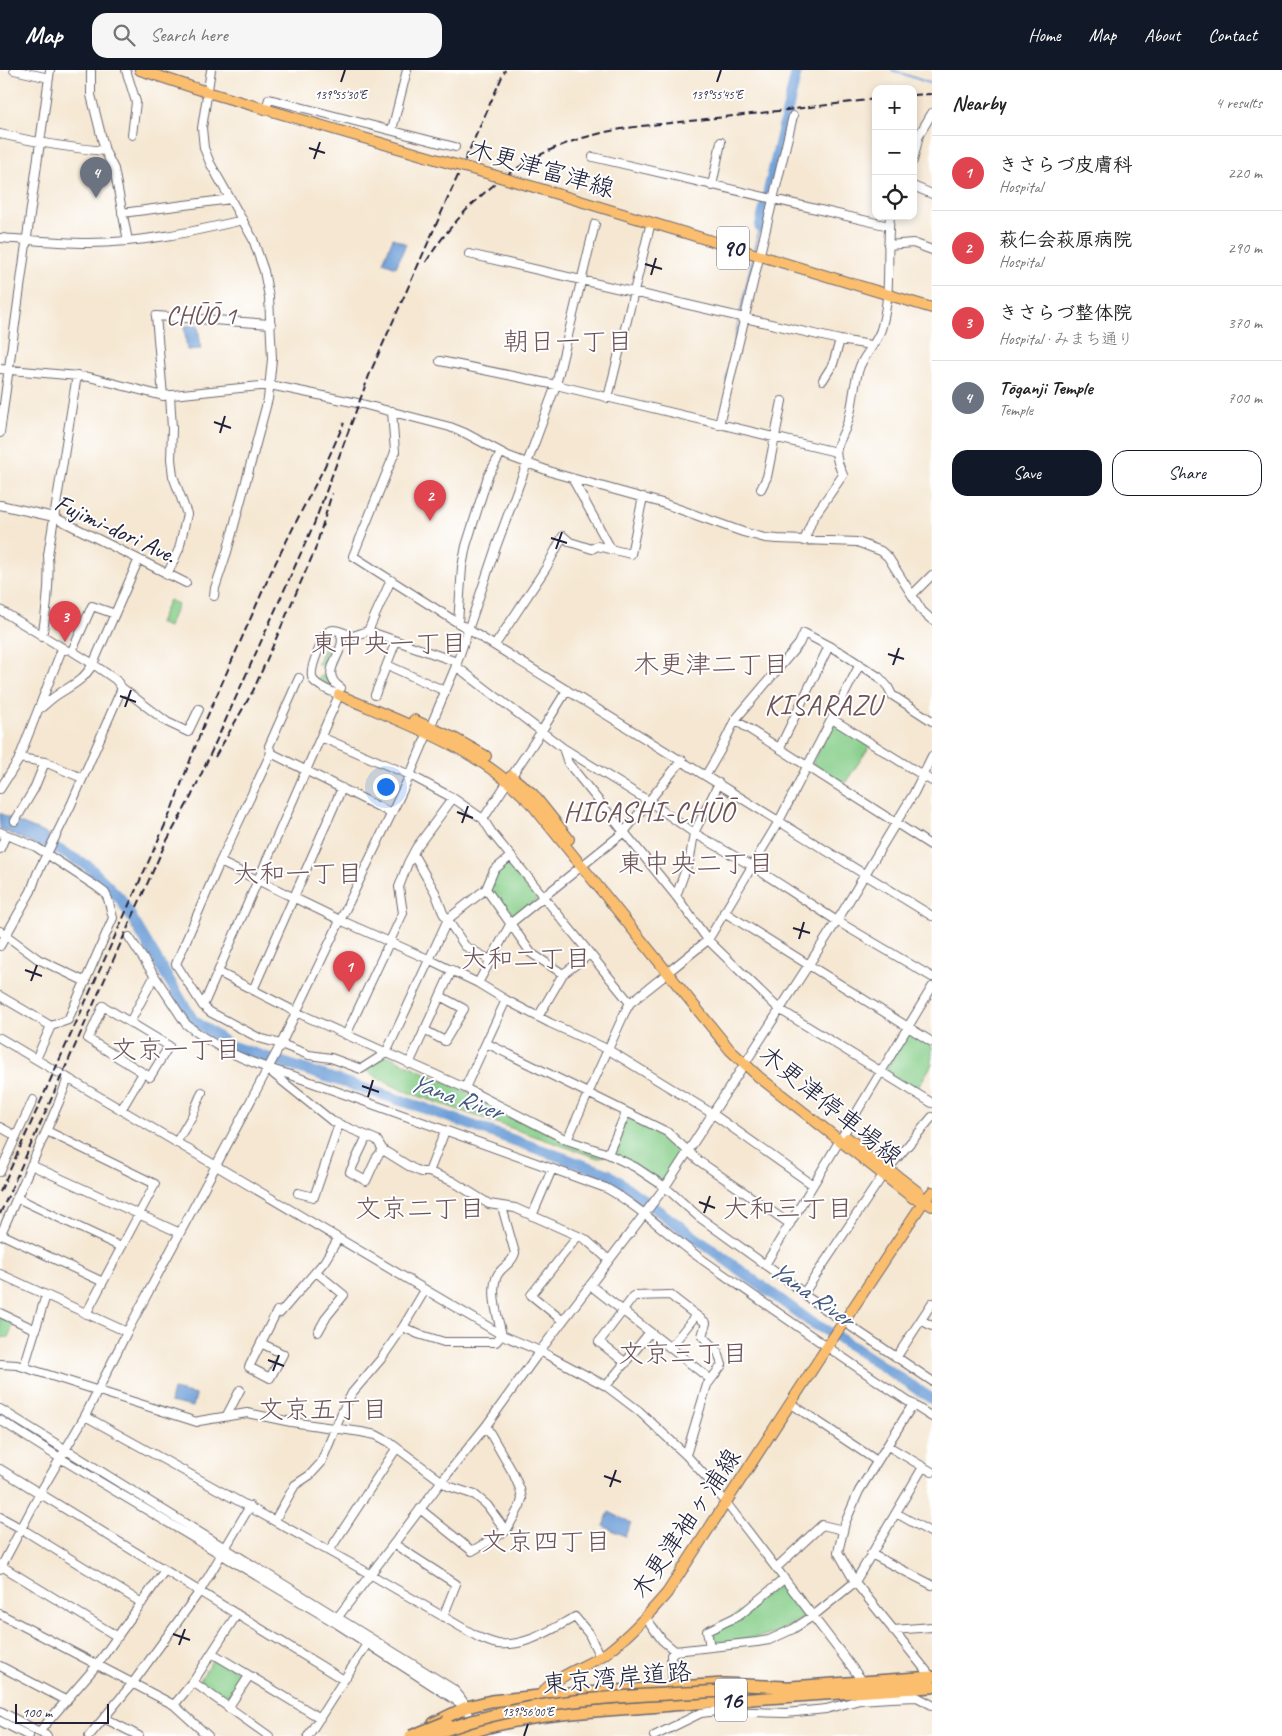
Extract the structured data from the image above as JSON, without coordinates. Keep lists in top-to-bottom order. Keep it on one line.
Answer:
{"streets":{"highway":["東京湾岸道路","16"],"main road":["木更津富津線","90","木更津停車場線","木更津袖ヶ浦線"],"street":["Fujimi-dori Ave."]},"crossings":[["木更津袖ヶ浦線","東京湾岸道路"],["木更津袖ヶ浦線","16"],["東京湾岸道路","16"]],"districts":["CHŪŌ 1","朝日一丁目","東中央一丁目","木更津二丁目","KISARAZU","HIGASHI-CHŪŌ","東中央二丁目","大和一丁目","大和二丁目","文京一丁目","文京二丁目","大和三丁目","文京三丁目","文京五丁目","文京四丁目"],"water":["Yana River"],"scale_bar":"100 m","page":{"header":"Map","search":"Search here","nav":["Home","Map","About","Contact"],"heading":["Nearby","4 results"],"map_buttons":["+","−"],"list":[{"mark":"1","name":"きさらづ皮膚科","note":"Hospital","value":"220 m"},{"mark":"2","name":"萩仁会萩原病院","note":"Hospital","value":"290 m"},{"mark":"3","name":"きさらづ整体院","note":"Hospital · みまち通り","value":"370 m"},{"mark":"4","name":"Tōganji Temple","note":"Temple","value":"700 m"}],"pins":["4","2","3","1"],"buttons":["Save","Share"],"scale":"100 m"},"coordinates":["139°55'30\"E","139°55'45\"E","139°56'00\"E"]}
